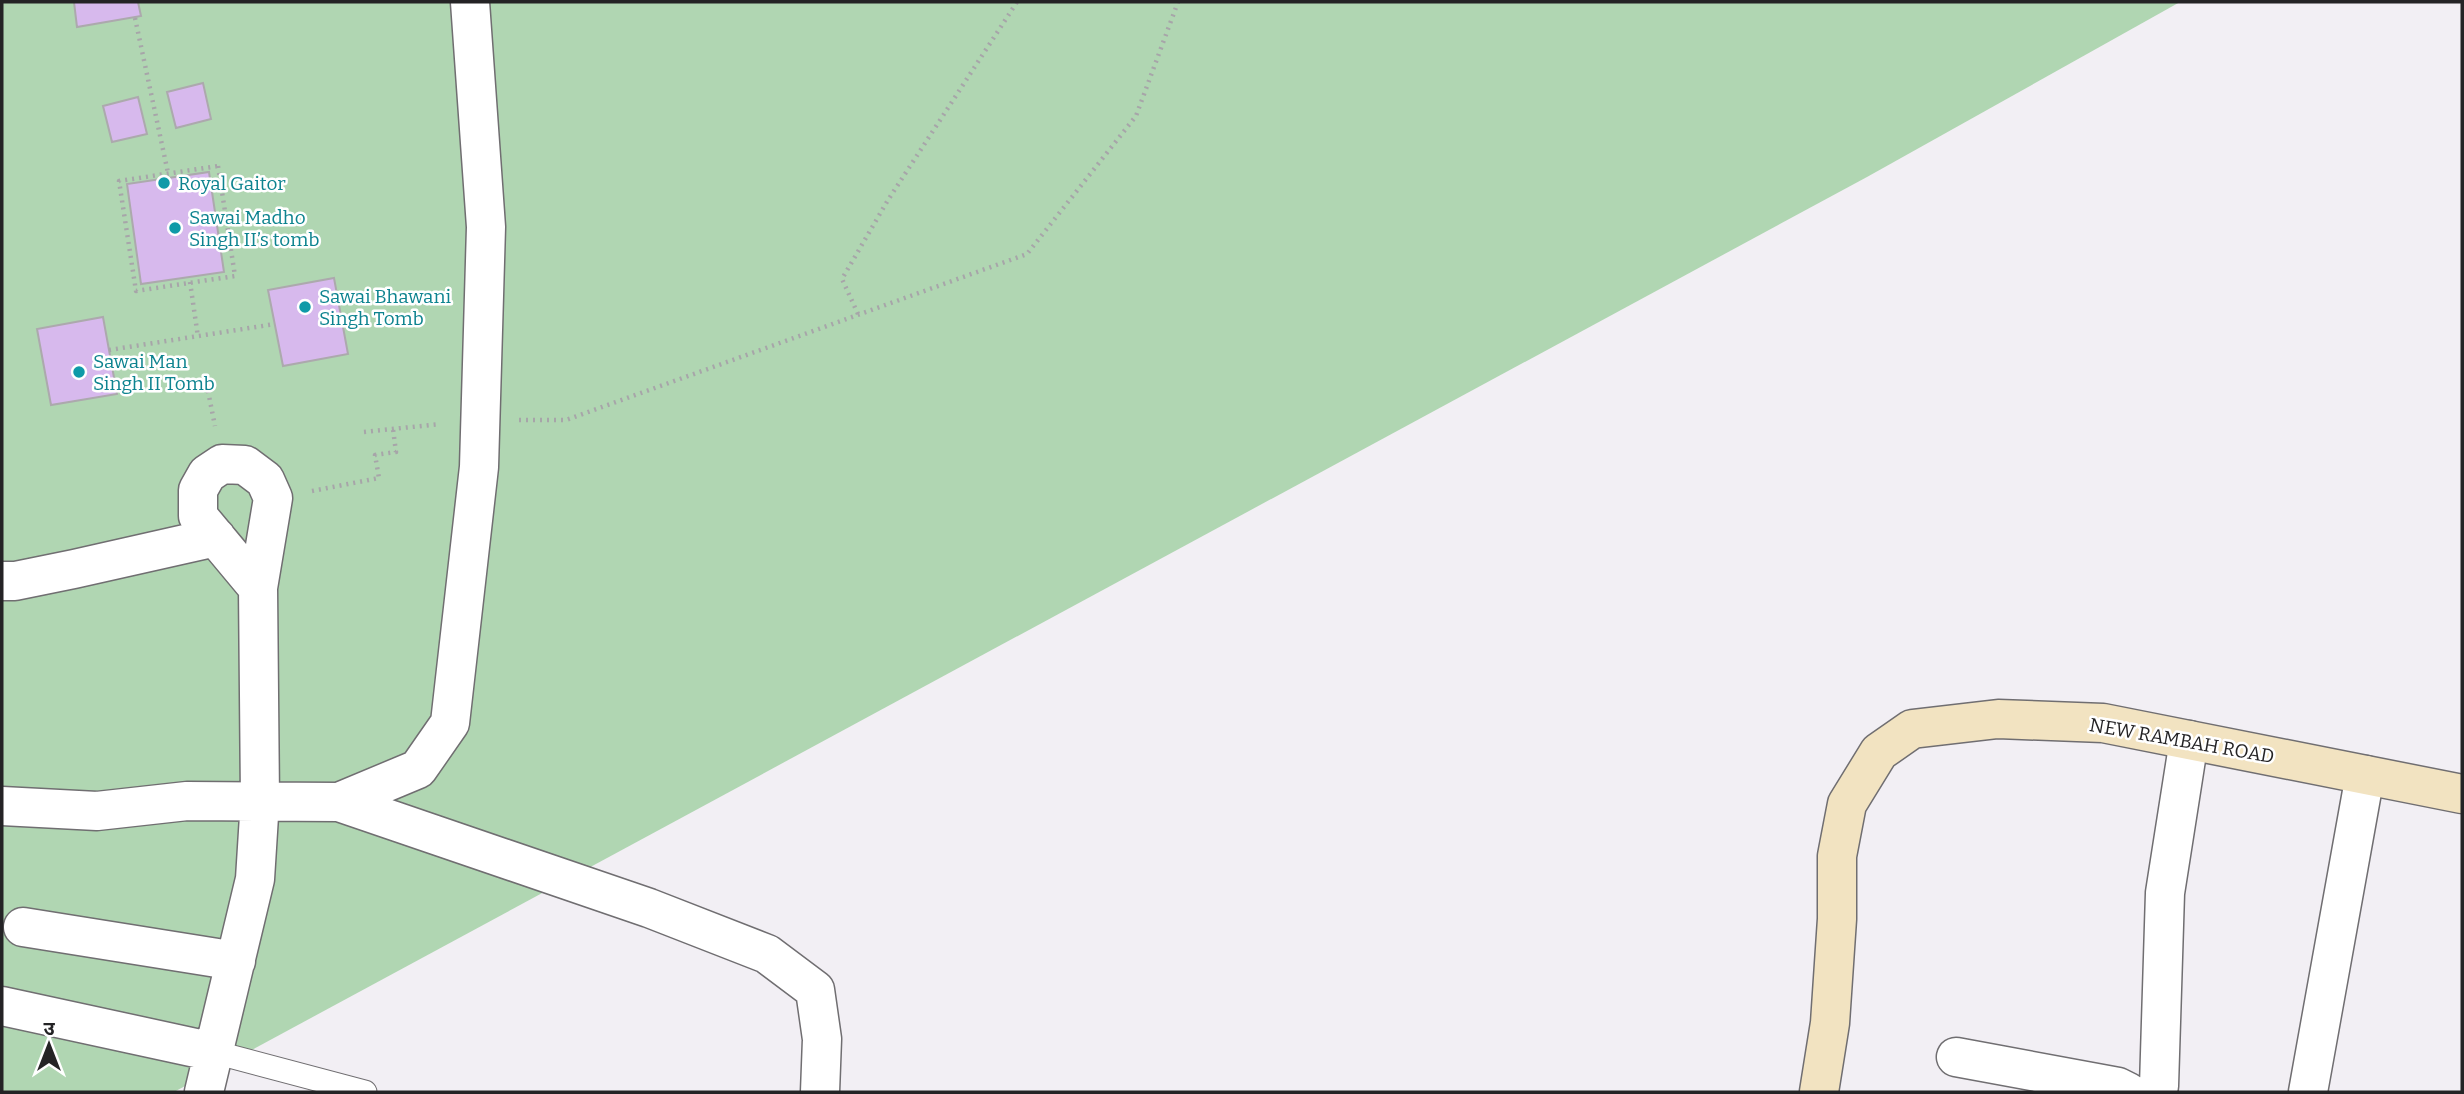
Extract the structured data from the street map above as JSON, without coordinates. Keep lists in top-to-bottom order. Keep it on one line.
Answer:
{"streets":{"street":["NEW RAMBAH ROAD"]},"places":["Royal Gaitor","Sawai Madho Singh II’s tomb","Sawai Bhawani Singh Tomb","Sawai Man Singh II Tomb"],"north":"top"}
